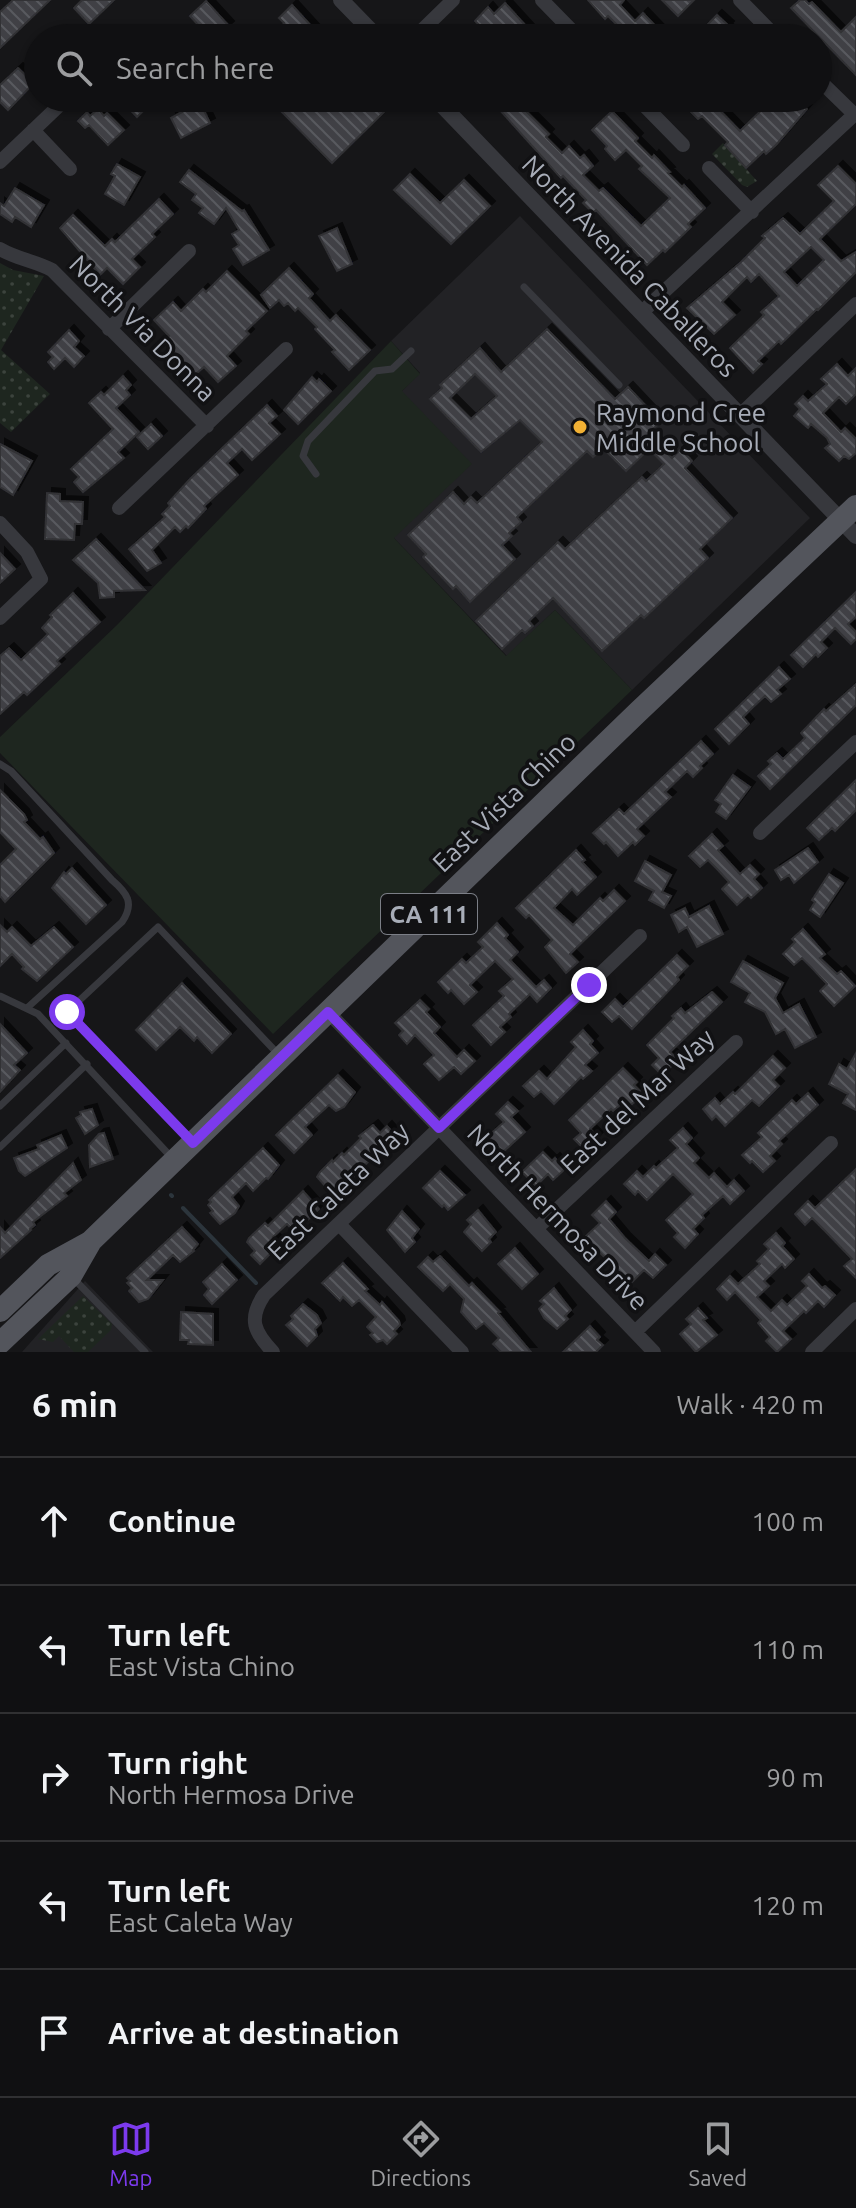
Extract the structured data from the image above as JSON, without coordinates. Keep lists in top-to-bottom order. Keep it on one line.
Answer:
{"streets":{"main road":["East Vista Chino","CA 111"],"street":["North Avenida Caballeros","North Via Donna","East del Mar Way","East Caleta Way","North Hermosa Drive"]},"crossings":[["North Avenida Caballeros","East Vista Chino"],["East Vista Chino","North Hermosa Drive"],["East del Mar Way","North Hermosa Drive"],["East Caleta Way","North Hermosa Drive"]],"places":["Raymond Cree Middle School"],"page":{"search":"Search here","heading":["6 min","Walk · 420 m"],"list":[["Continue","100 m"],["Turn left","East Vista Chino","110 m"],["Turn right","North Hermosa Drive","90 m"],["Turn left","East Caleta Way","120 m"],"Arrive at destination"],"nav":["Map","Directions","Saved"]}}
